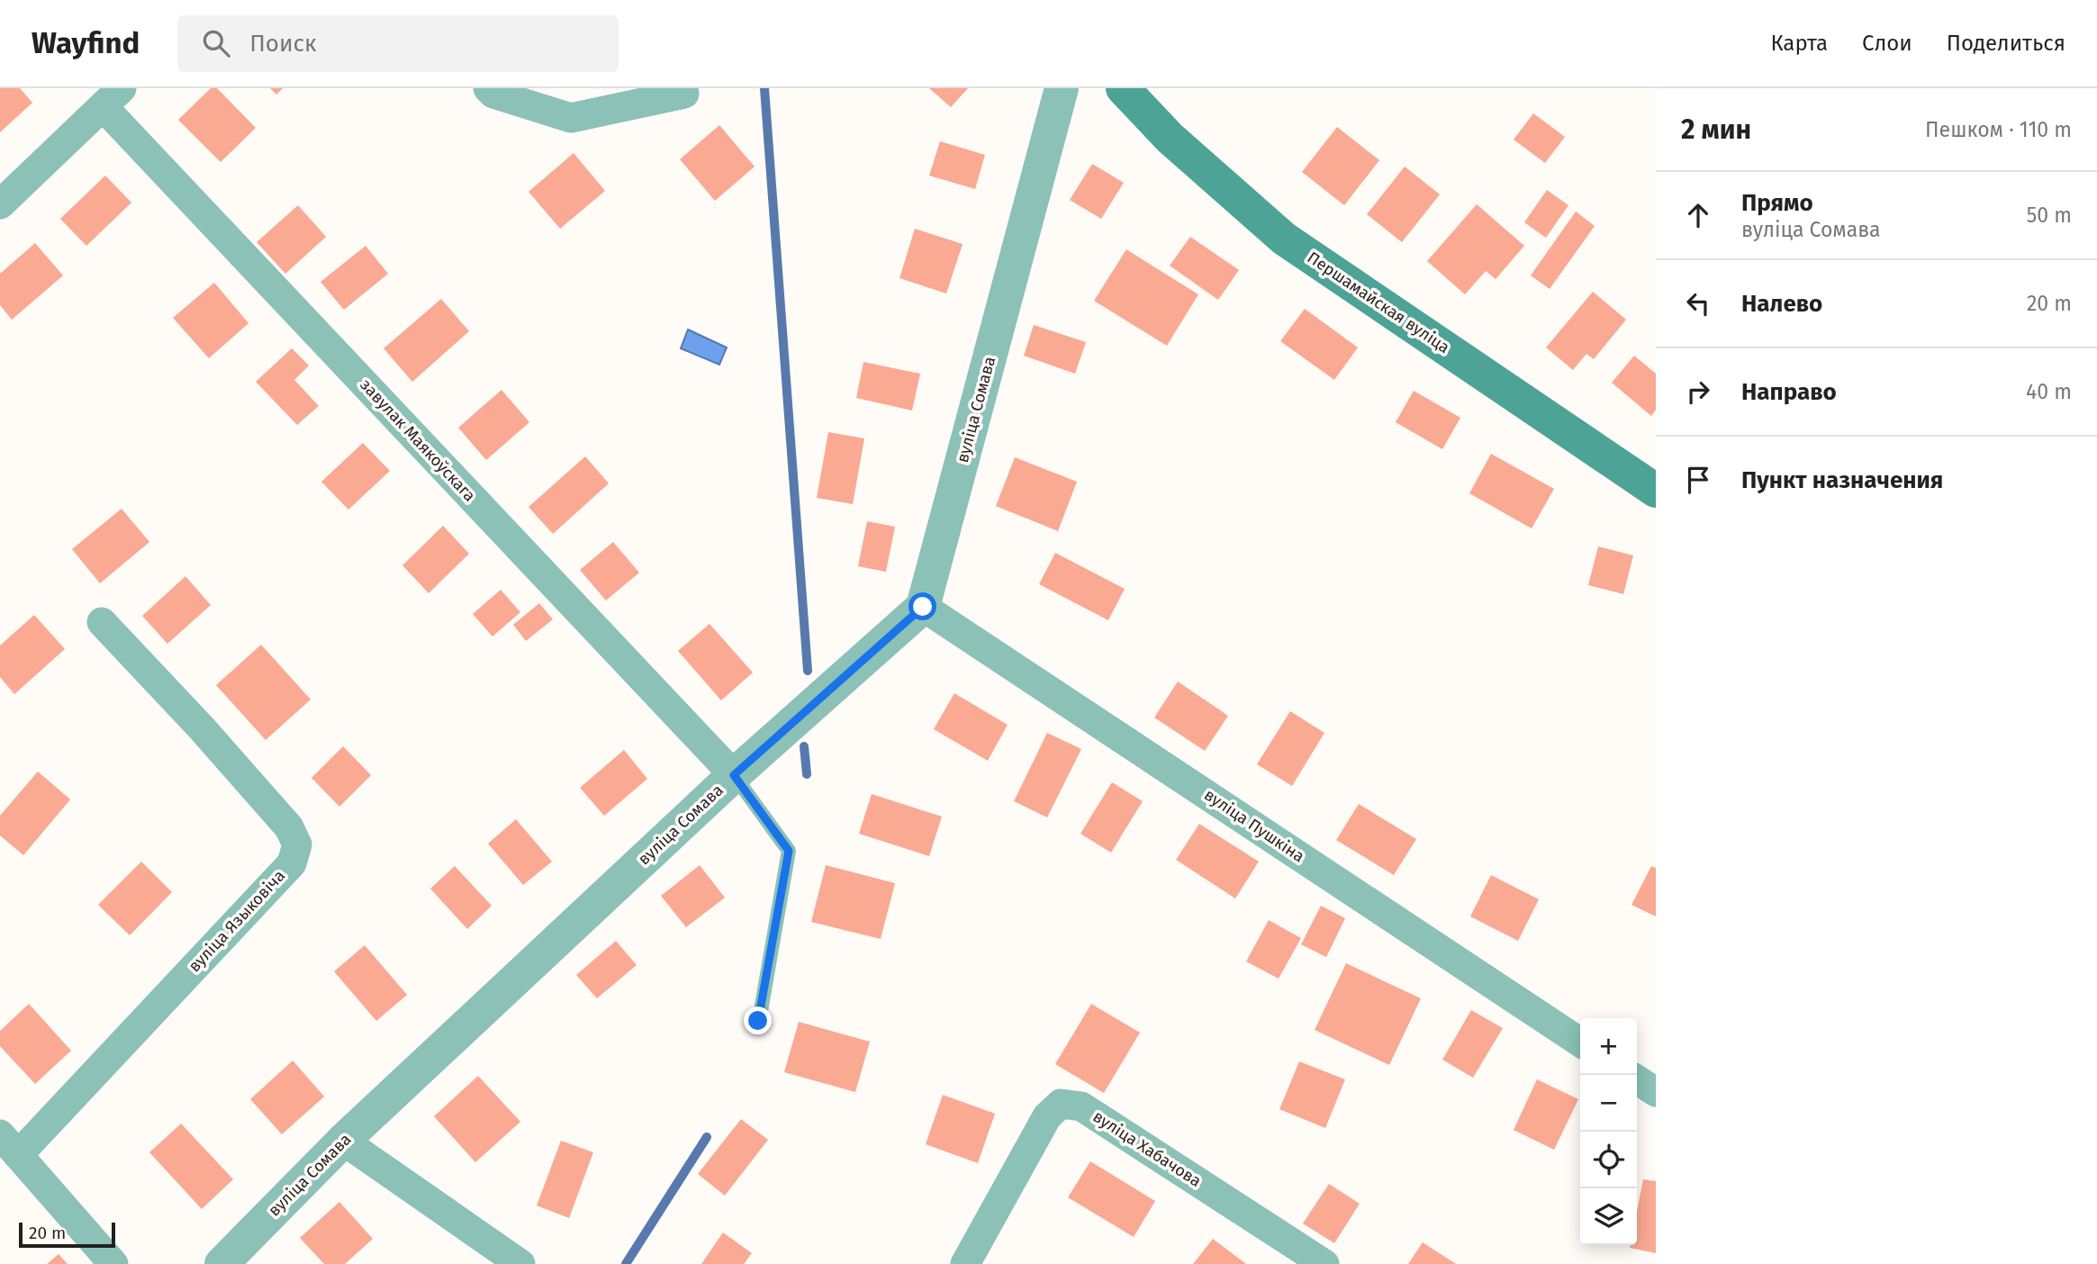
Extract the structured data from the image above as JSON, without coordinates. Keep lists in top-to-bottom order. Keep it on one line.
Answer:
{"streets":{"main road":["Першамайская вуліца"],"street":["вуліца Сомава","завулак Маякоўскага","вуліца Пушкіна","вуліца Языковіча","вуліца Хабачова"]},"crossings":[["вуліца Сомава","завулак Маякоўскага"],["вуліца Сомава","вуліца Пушкіна"]],"scale_bar":"20 m","page":{"header":"Wayfind","search":"Поиск","nav":["Карта","Слои","Поделиться"],"heading":["2 мин","Пешком · 110 m"],"list":[["Прямо","вуліца Сомава","50 m"],["Налево","20 m"],["Направо","40 m"],"Пункт назначения"],"map_buttons":["+","−"],"scale":"20 m"}}
